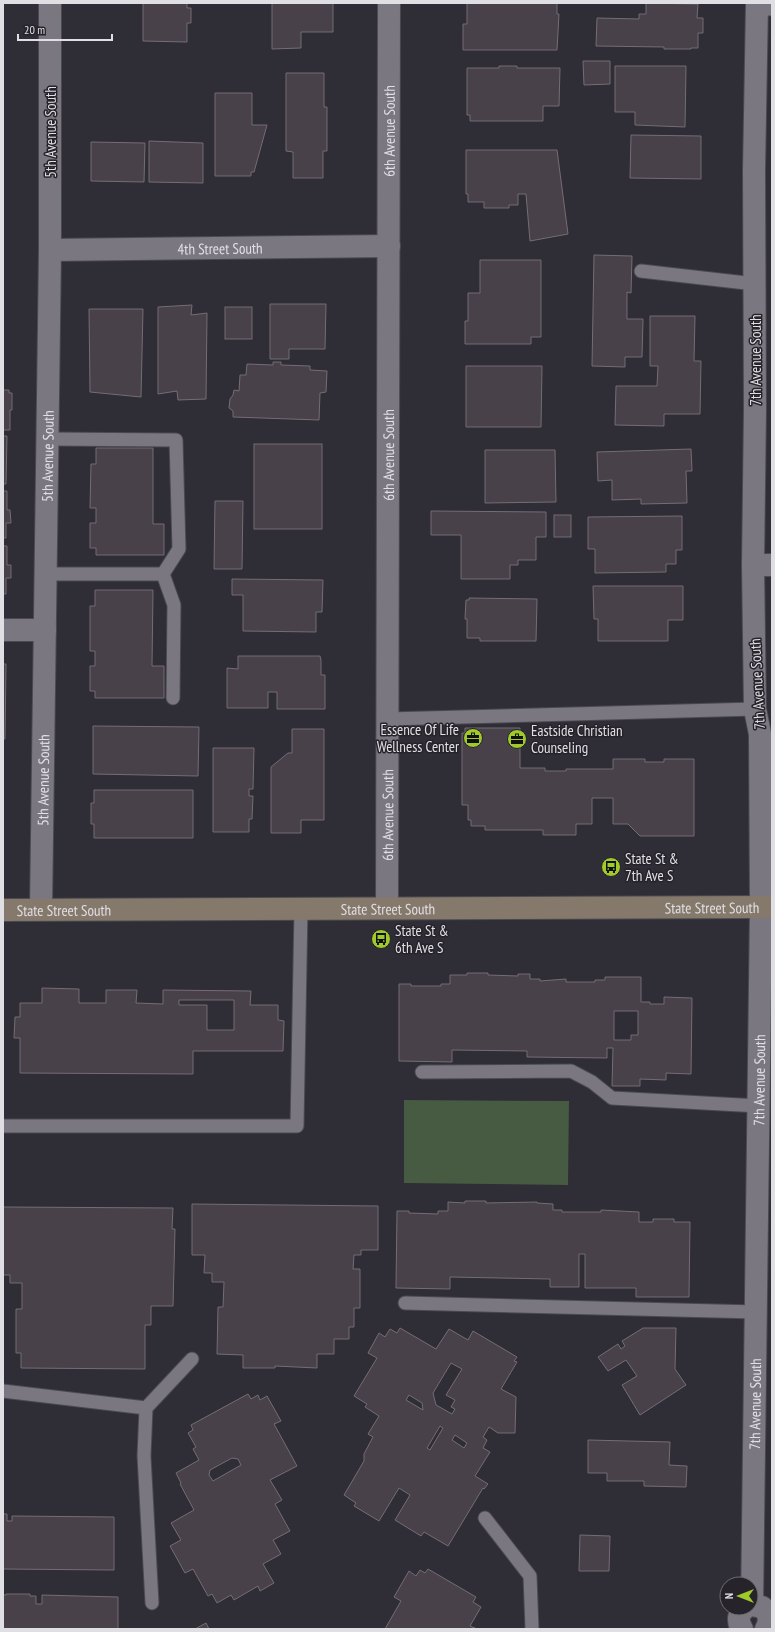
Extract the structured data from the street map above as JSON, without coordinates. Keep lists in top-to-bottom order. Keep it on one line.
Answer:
{"streets":{"street":["6th Avenue South","5th Avenue South","4th Street South","7th Avenue South","State Street South"]},"crossings":[["6th Avenue South","4th Street South"],["6th Avenue South","State Street South"],["5th Avenue South","4th Street South"],["5th Avenue South","State Street South"],["7th Avenue South","State Street South"]],"places":{"office":["Essence Of Life Wellness Center","Eastside Christian Counseling"],"bus stop":["State St & 7th Ave S","State St & 6th Ave S"]},"scale_bar":"20 m","north":"left"}
